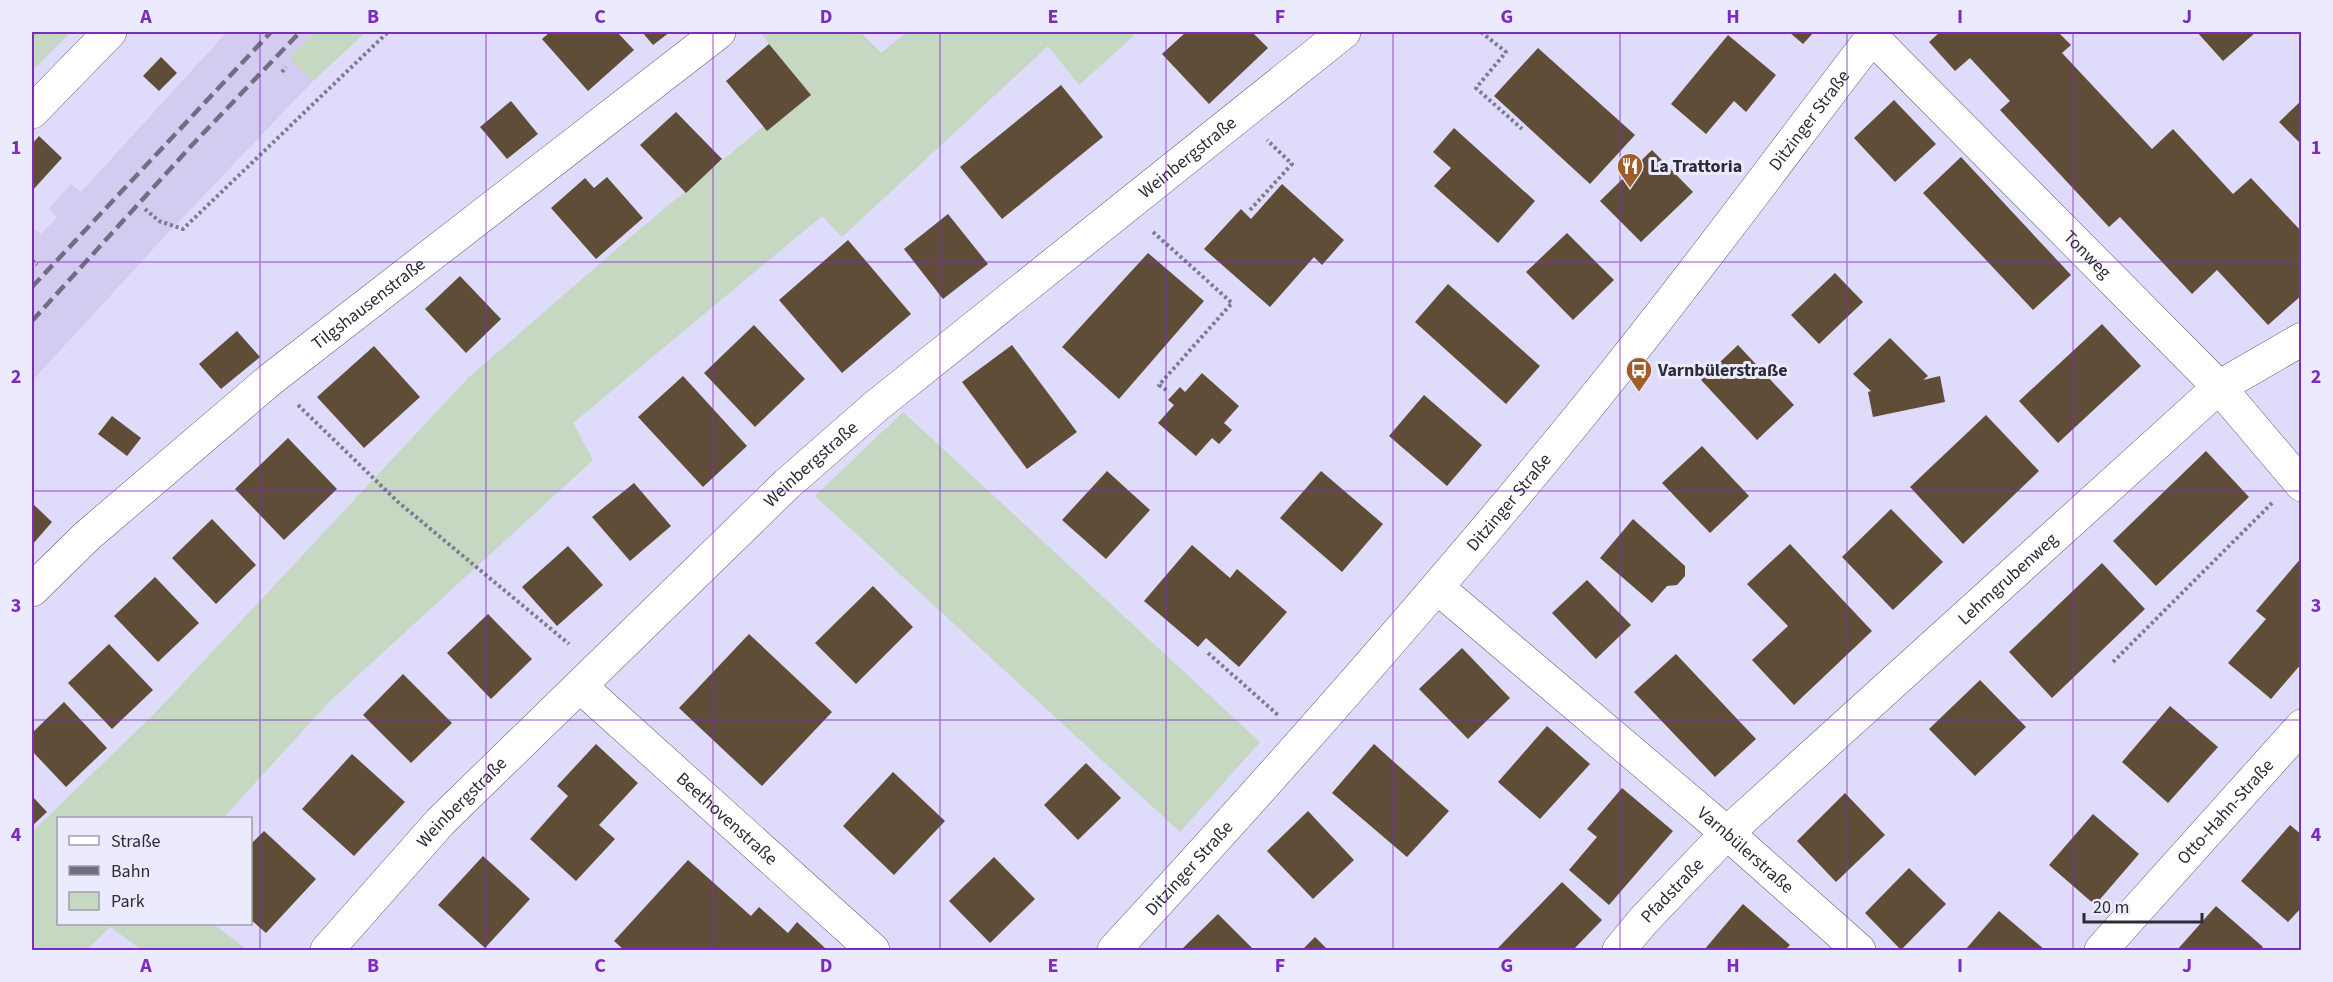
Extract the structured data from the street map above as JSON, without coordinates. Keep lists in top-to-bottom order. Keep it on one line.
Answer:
{"streets":{"street":["Ditzinger Straße","Weinbergstraße","Tonweg","Tilgshausenstraße","Lehmgrubenweg","Otto-Hahn-Straße","Beethovenstraße","Varnbülerstraße","Pfadstraße"]},"crossings":[["Ditzinger Straße","Tonweg"],["Ditzinger Straße","Varnbülerstraße"],["Weinbergstraße","Beethovenstraße"],["Tonweg","Lehmgrubenweg"],["Lehmgrubenweg","Varnbülerstraße"],["Lehmgrubenweg","Pfadstraße"],["Varnbülerstraße","Pfadstraße"]],"places":{"restaurant":["La Trattoria"],"bus stop":["Varnbülerstraße"]},"legend":["Straße","Bahn","Park"],"scale_bar":"20 m","grid":{"columns":["A","B","C","D","E","F","G","H","I","J"],"rows":["1","2","3","4"]}}
